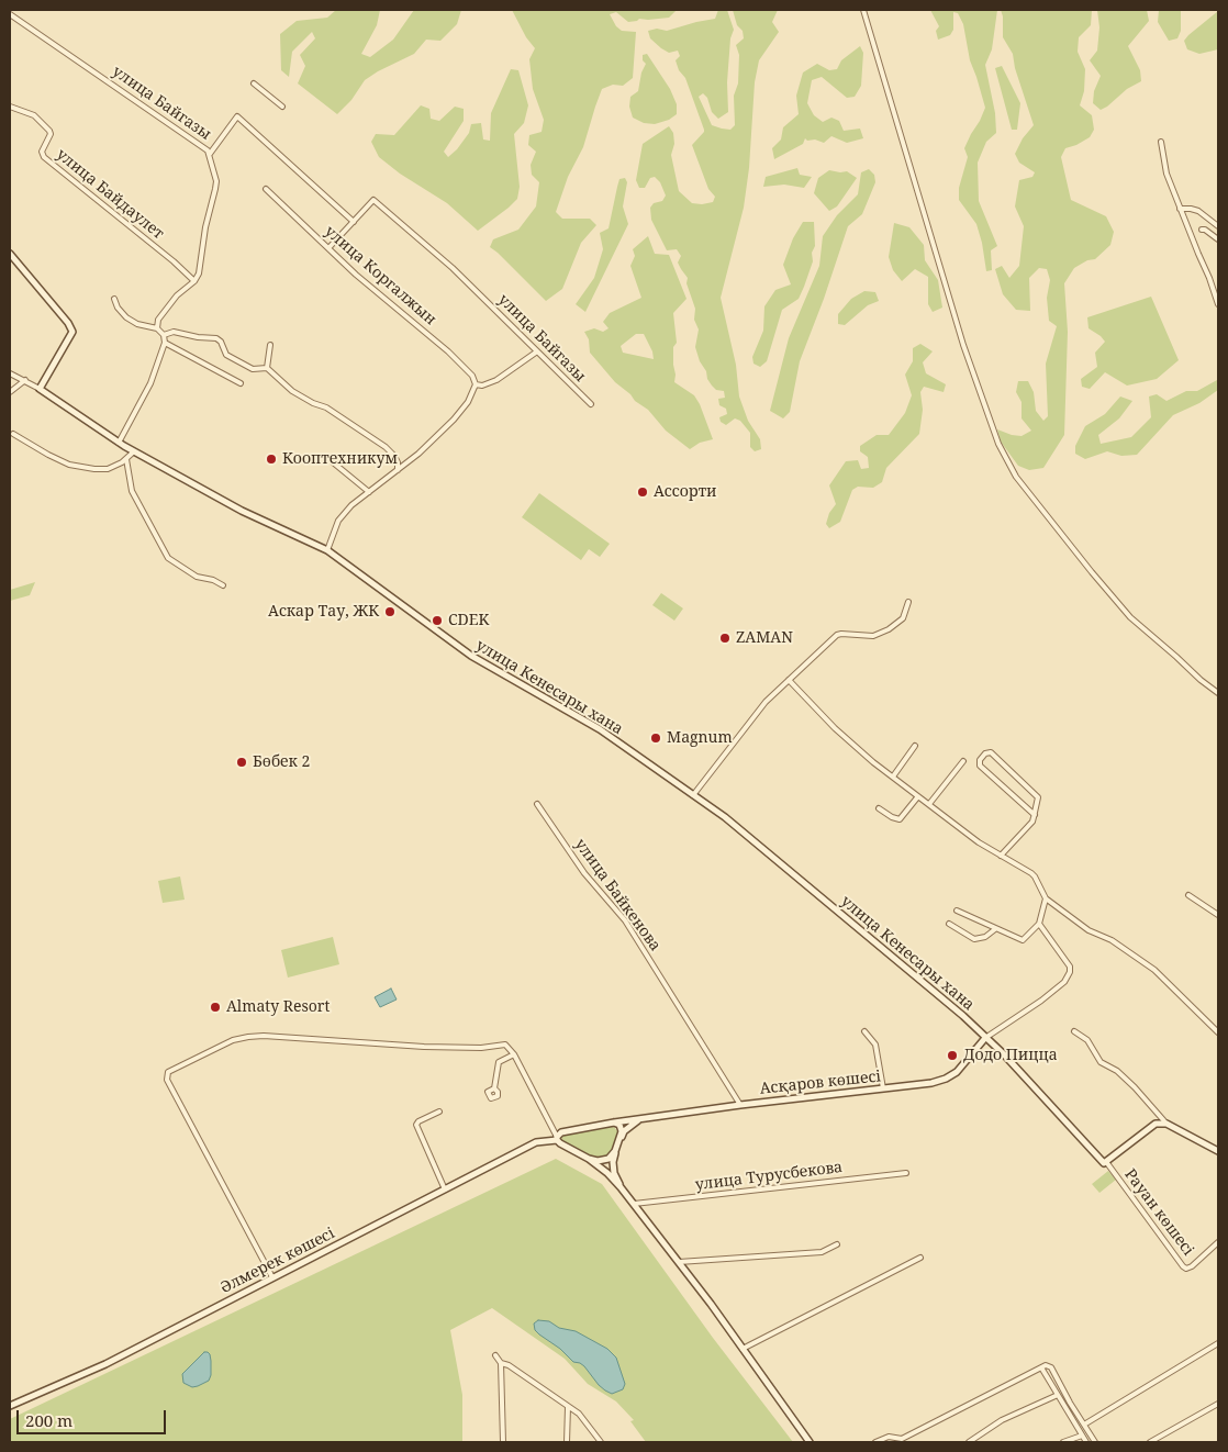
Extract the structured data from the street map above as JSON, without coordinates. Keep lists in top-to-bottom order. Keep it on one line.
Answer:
{"streets":{"street":["улица Байгазы","улица Байдаулет","улица Коргалжын","улица Кенесары хана","улица Байкенова","Асқаров көшесі","улица Турусбекова","Рауан көшесі","Әлмерек көшесі"]},"crossings":[["улица Байгазы","улица Коргалжын"],["улица Кенесары хана","Асқаров көшесі"],["улица Байкенова","Асқаров көшесі"],["Асқаров көшесі","Әлмерек көшесі"]],"places":["Кооптехникум","Ассорти","Аскар Тау, ЖК","CDEK","ZAMAN","Magnum","Бөбек 2","Almaty Resort","Додо Пицца"],"scale_bar":"200 m"}
